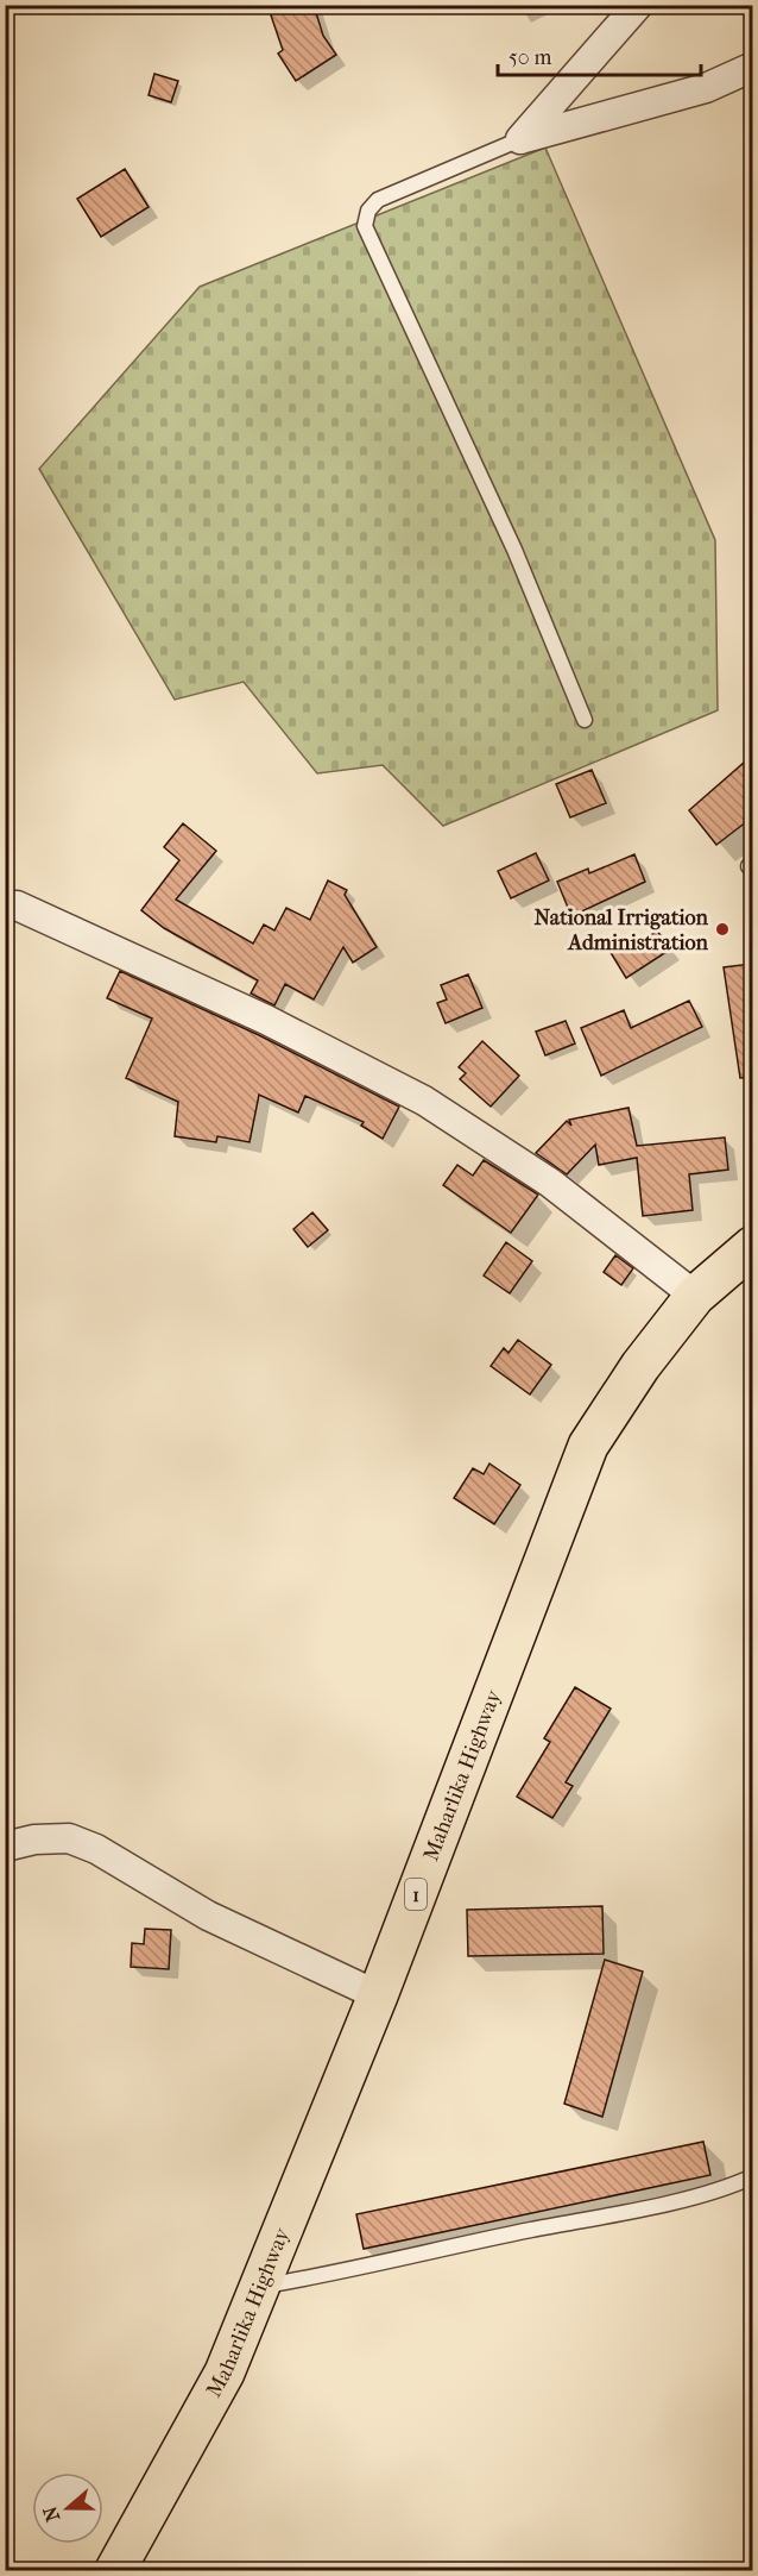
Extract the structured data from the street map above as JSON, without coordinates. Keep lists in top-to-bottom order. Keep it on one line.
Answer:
{"streets":{"highway":["Maharlika Highway","1"]},"places":["National Irrigation Administration"],"scale_bar":"50 m","north":"left"}
